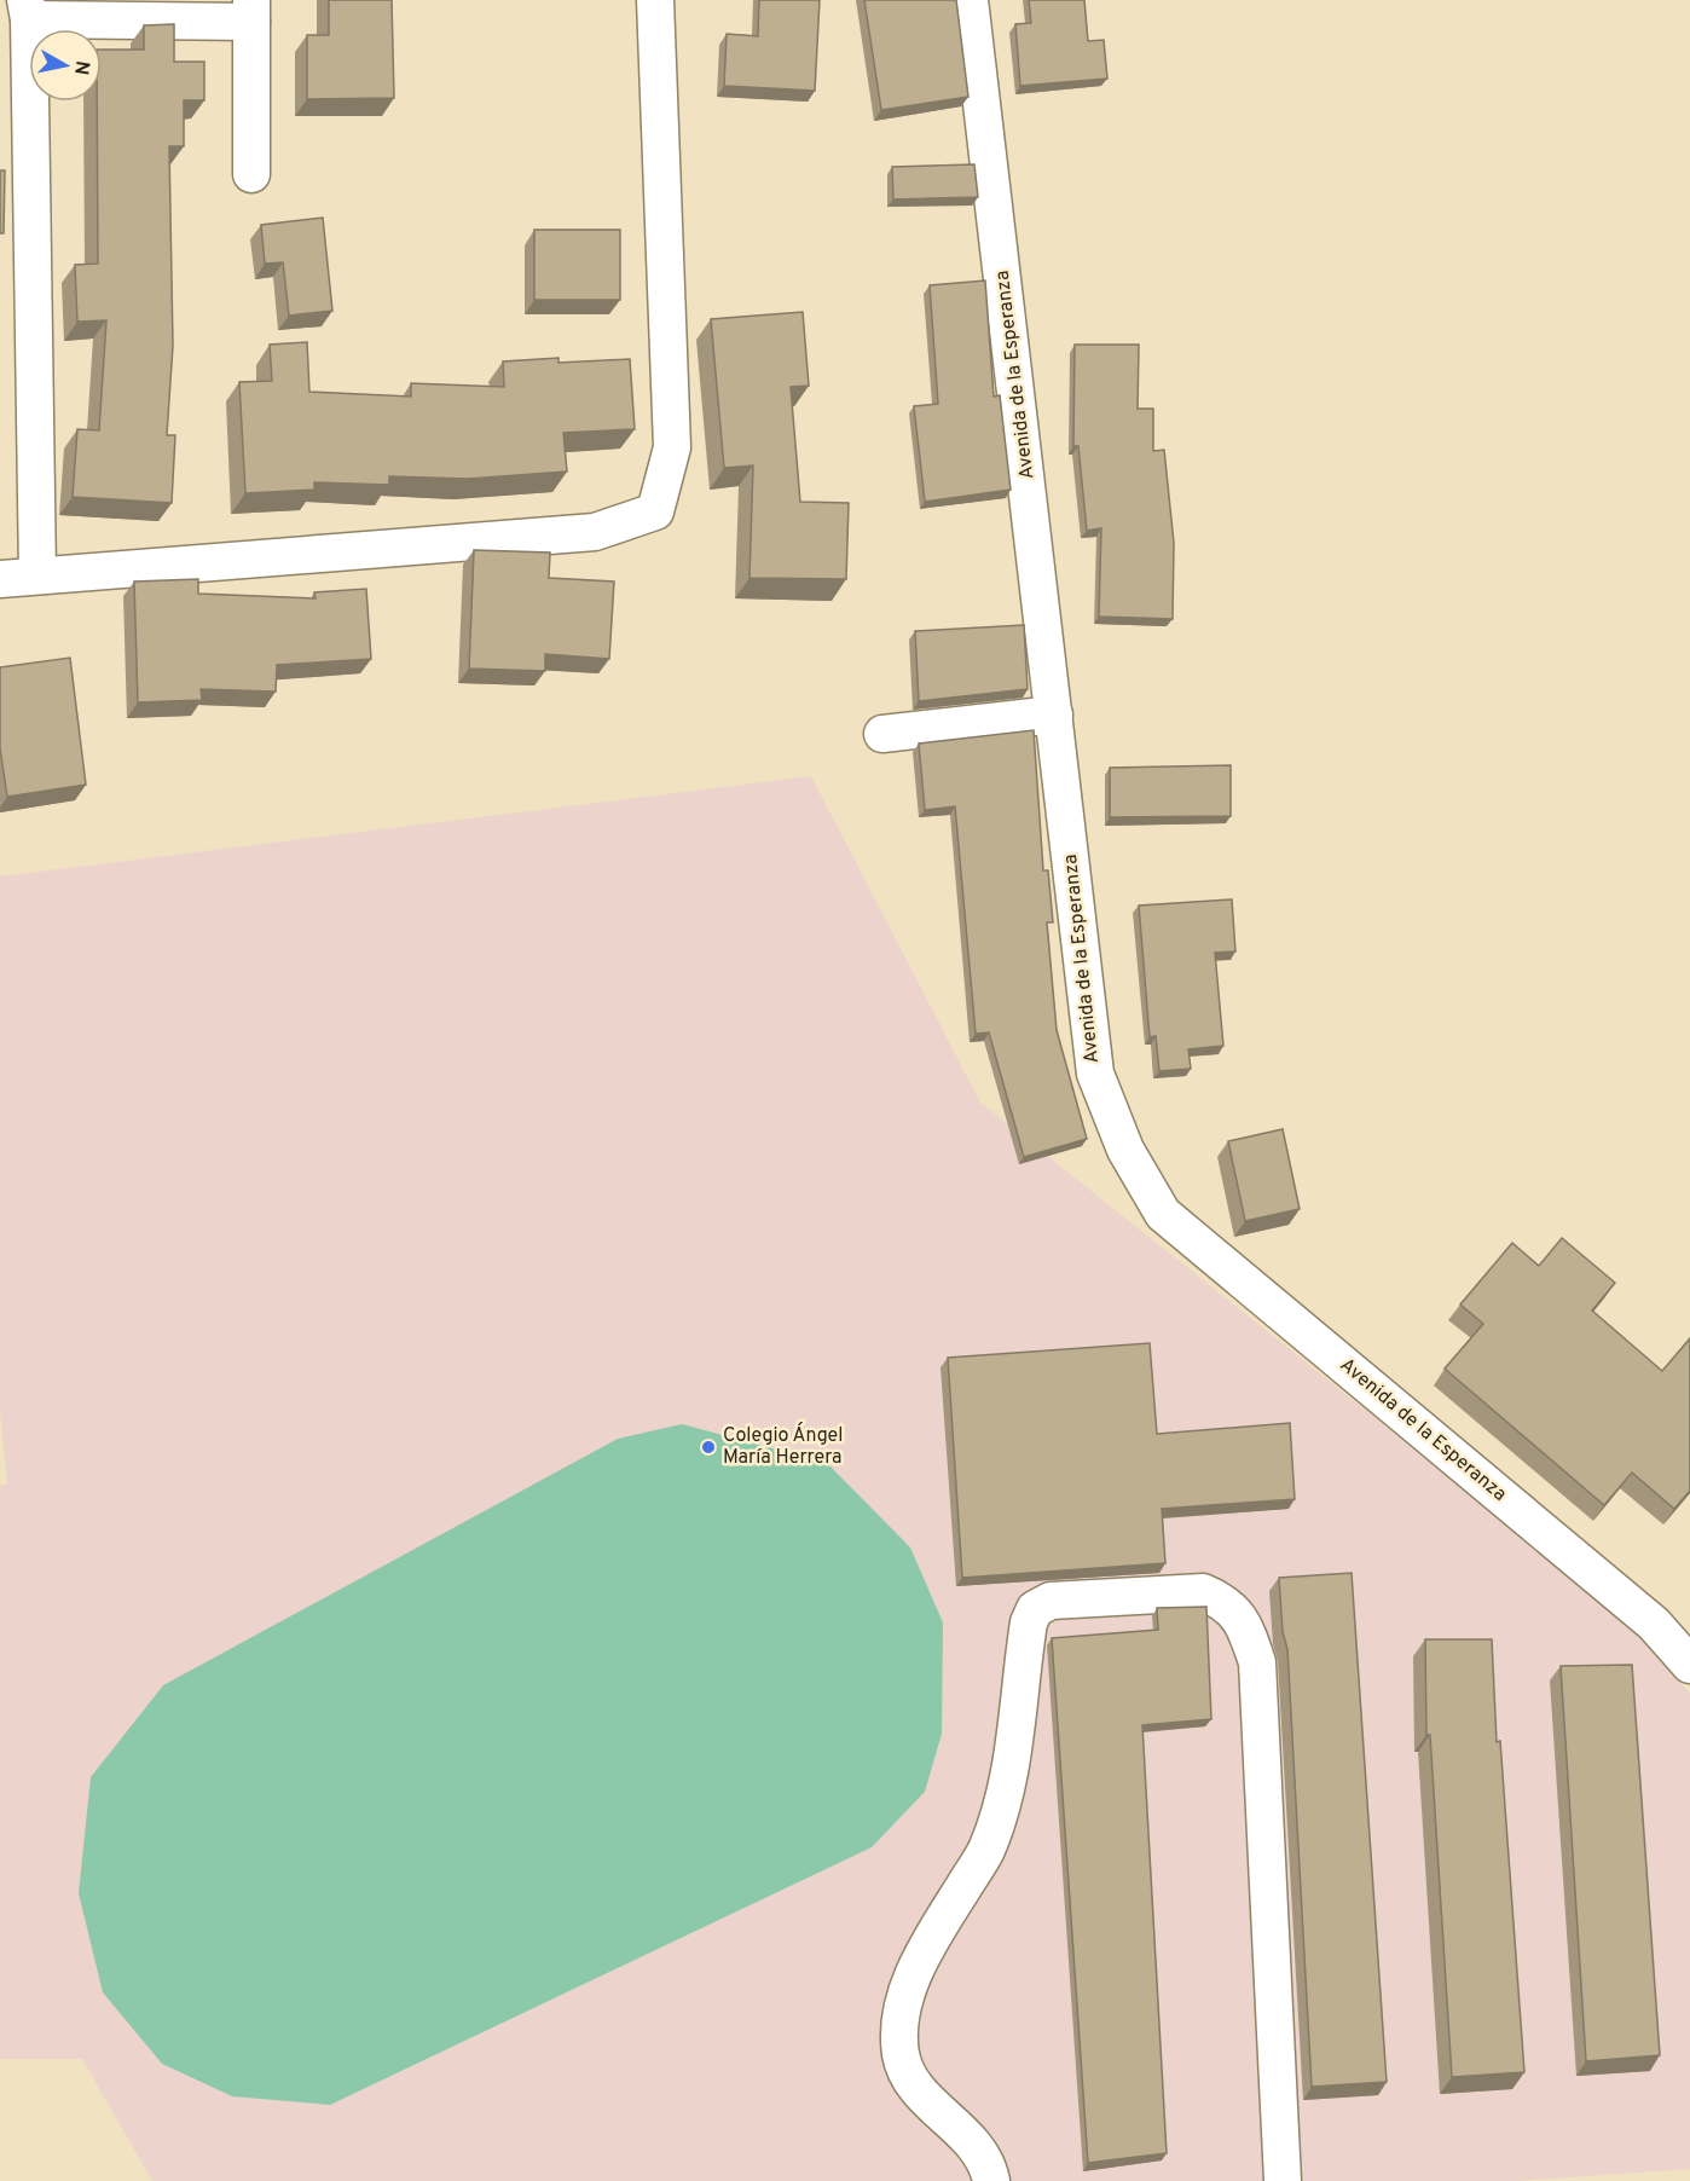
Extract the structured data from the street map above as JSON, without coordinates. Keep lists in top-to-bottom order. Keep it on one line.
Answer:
{"streets":{"street":["Avenida de la Esperanza"]},"places":["Colegio Ángel María Herrera"],"north":"right"}
